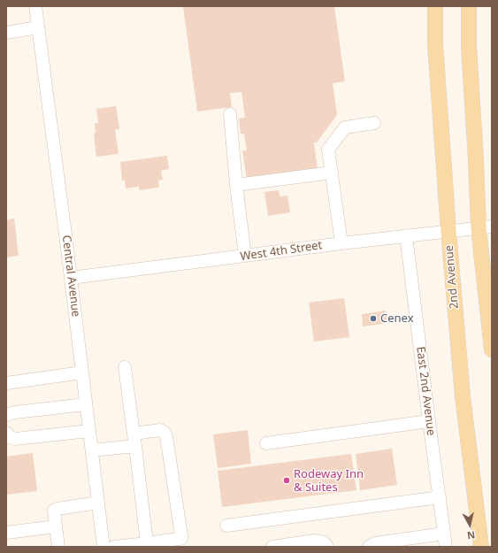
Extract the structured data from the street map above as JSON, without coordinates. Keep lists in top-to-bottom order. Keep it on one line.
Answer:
{"streets":{"main road":["2nd Avenue"],"street":["West 4th Street","Central Avenue","East 2nd Avenue"]},"crossings":[["West 4th Street","Central Avenue"],["West 4th Street","2nd Avenue"],["West 4th Street","East 2nd Avenue"]],"places":["Cenex","Rodeway Inn & Suites"],"north":"bottom"}
